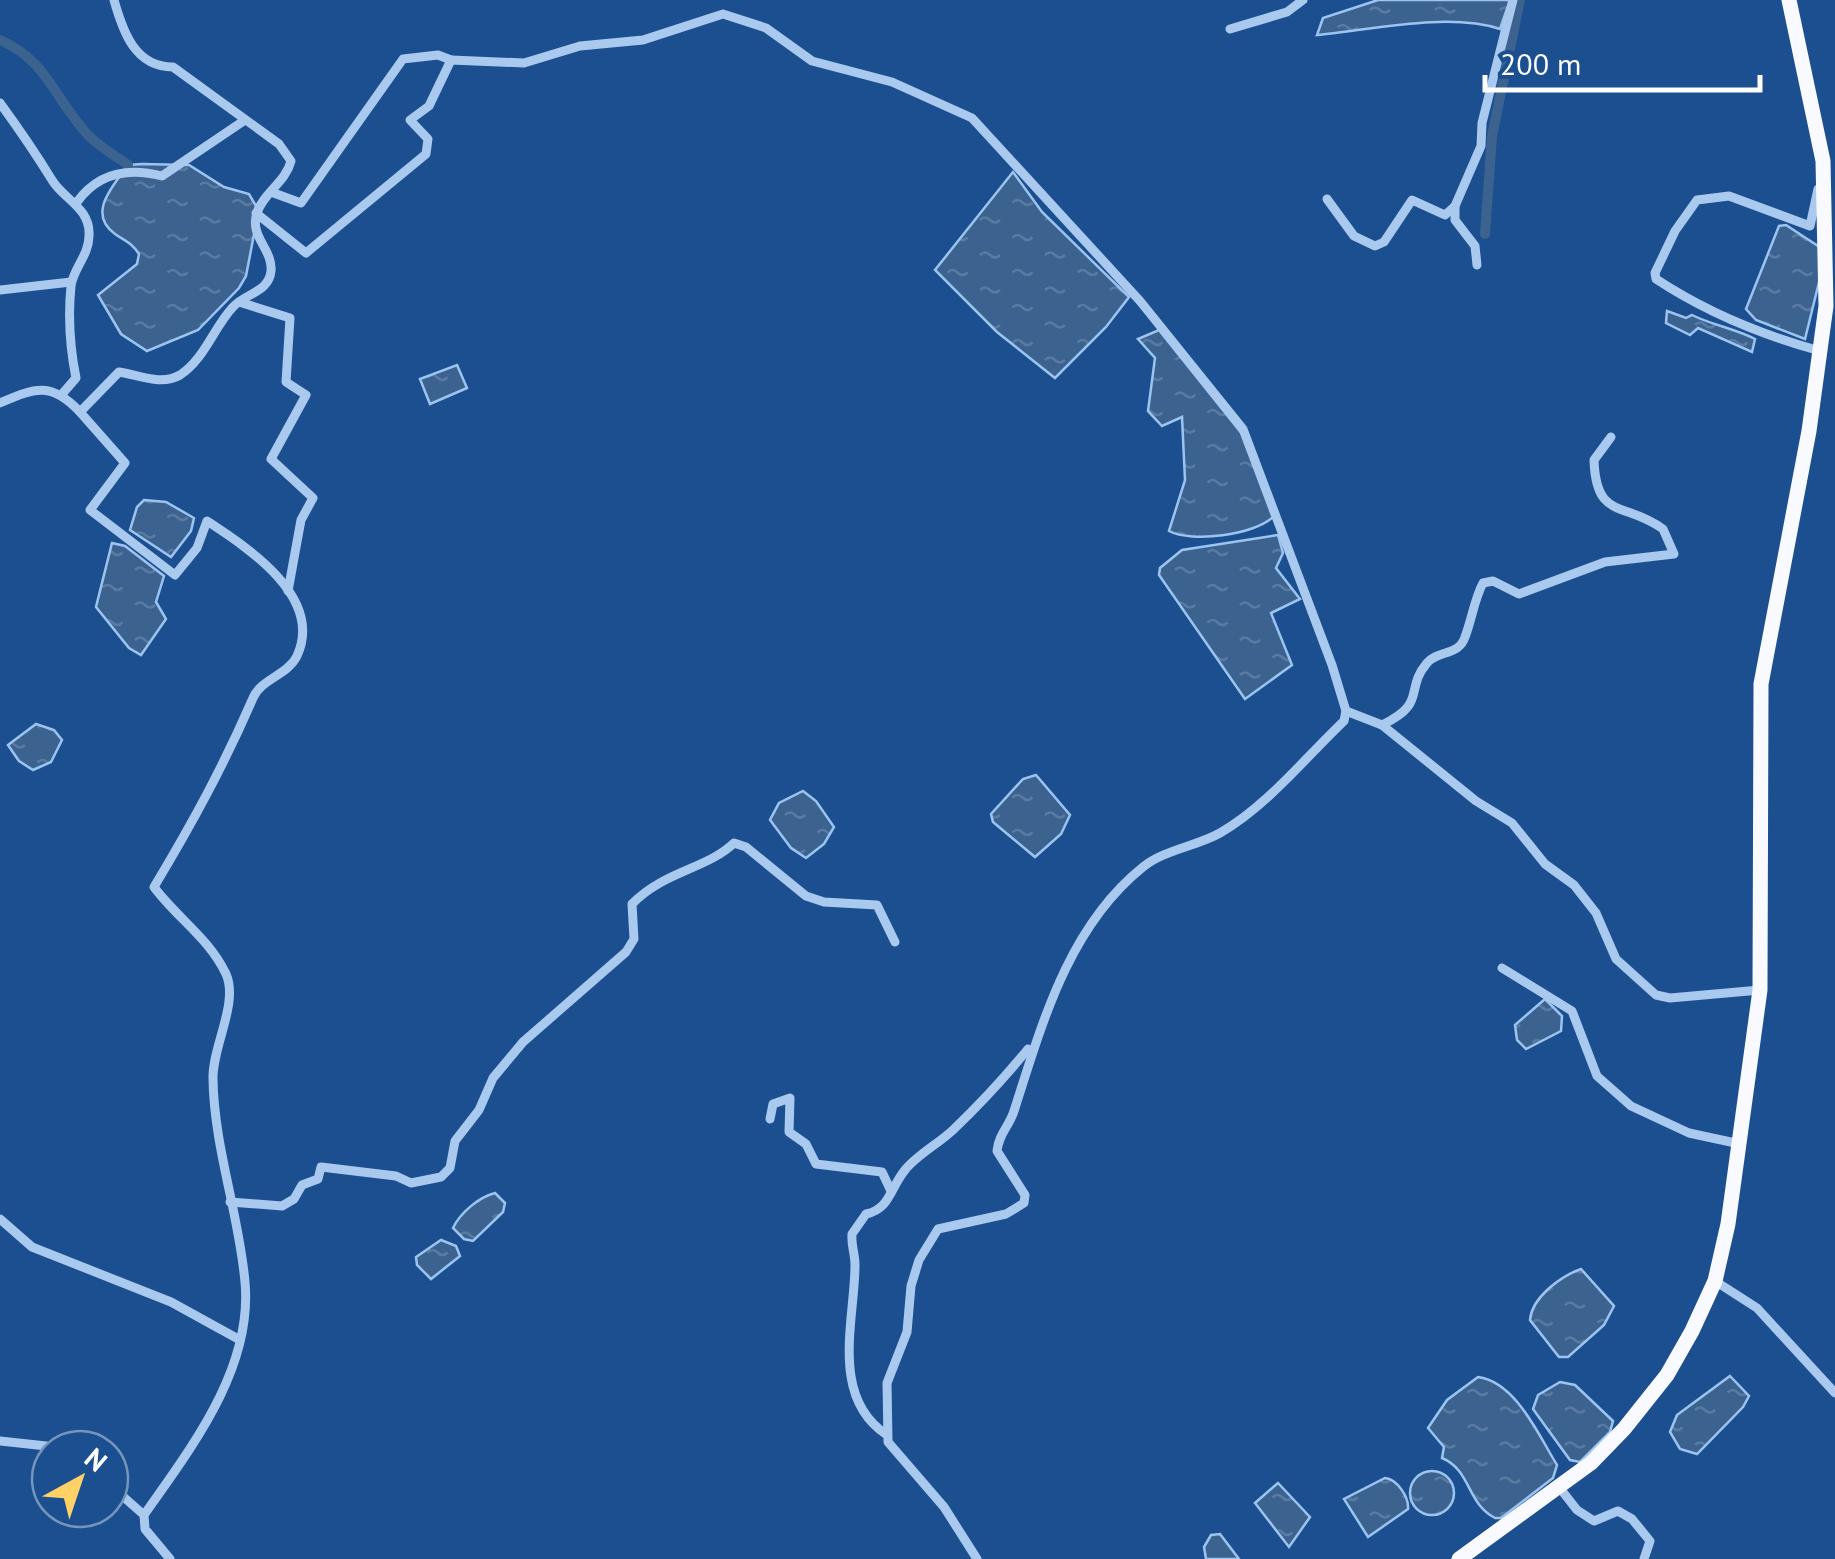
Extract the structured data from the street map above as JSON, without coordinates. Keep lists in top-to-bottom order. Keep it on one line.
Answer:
{"scale_bar":"200 m","north":"top right"}
